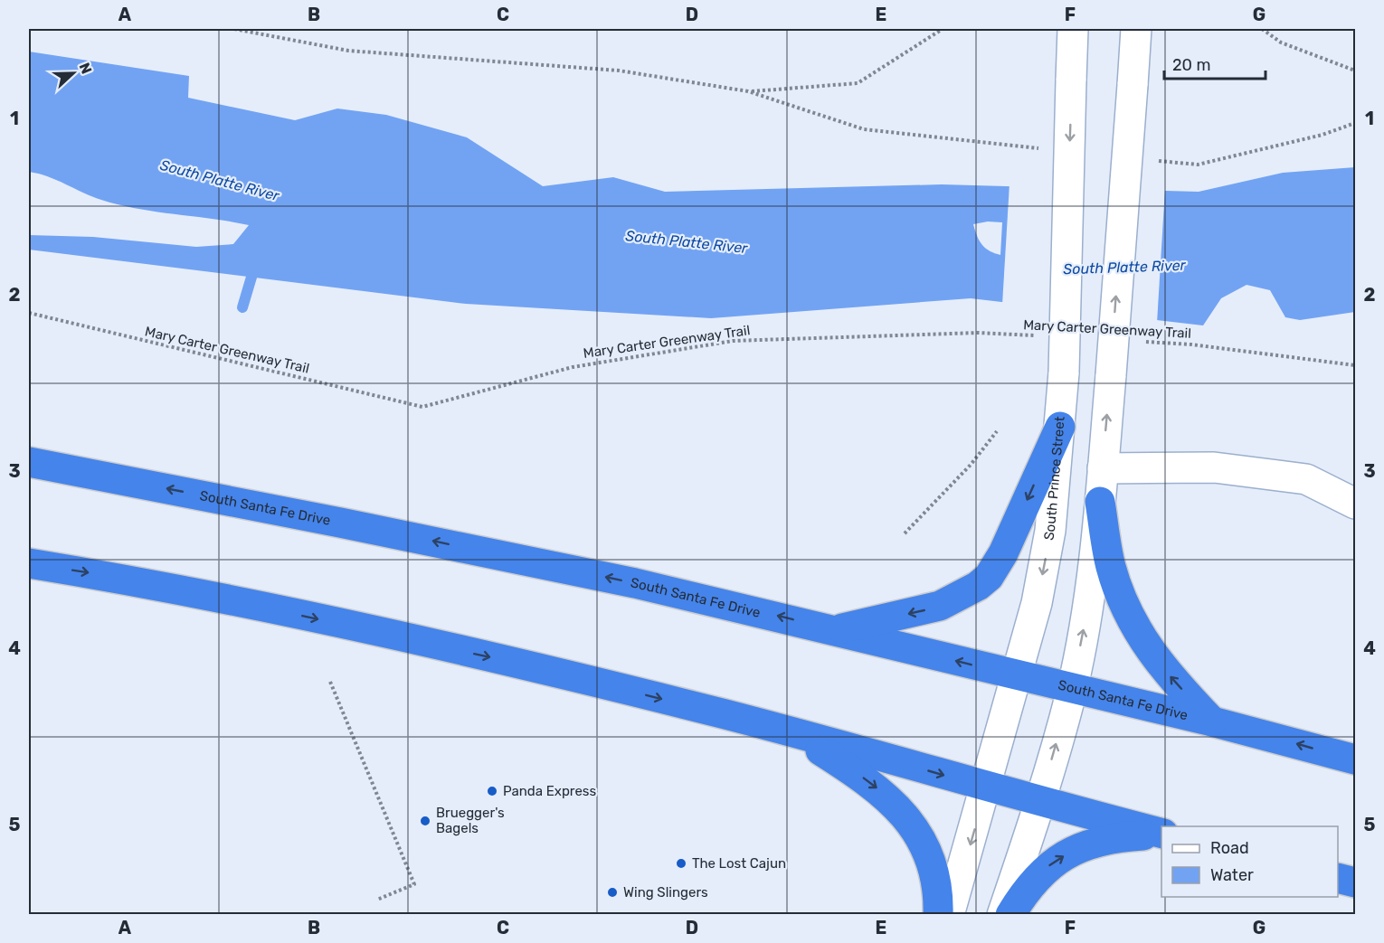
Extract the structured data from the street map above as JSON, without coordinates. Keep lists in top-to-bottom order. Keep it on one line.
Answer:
{"streets":{"highway":["South Santa Fe Drive"],"street":["South Prince Street"],"path":["Mary Carter Greenway Trail"]},"crossings":[["South Prince Street","South Santa Fe Drive"]],"water":["South Platte River"],"places":["Panda Express","Bruegger's Bagels","The Lost Cajun","Wing Slingers"],"legend":["Road","Water"],"scale_bar":"20 m","north":"right","grid":{"columns":["A","B","C","D","E","F","G"],"rows":["1","2","3","4","5"]}}
